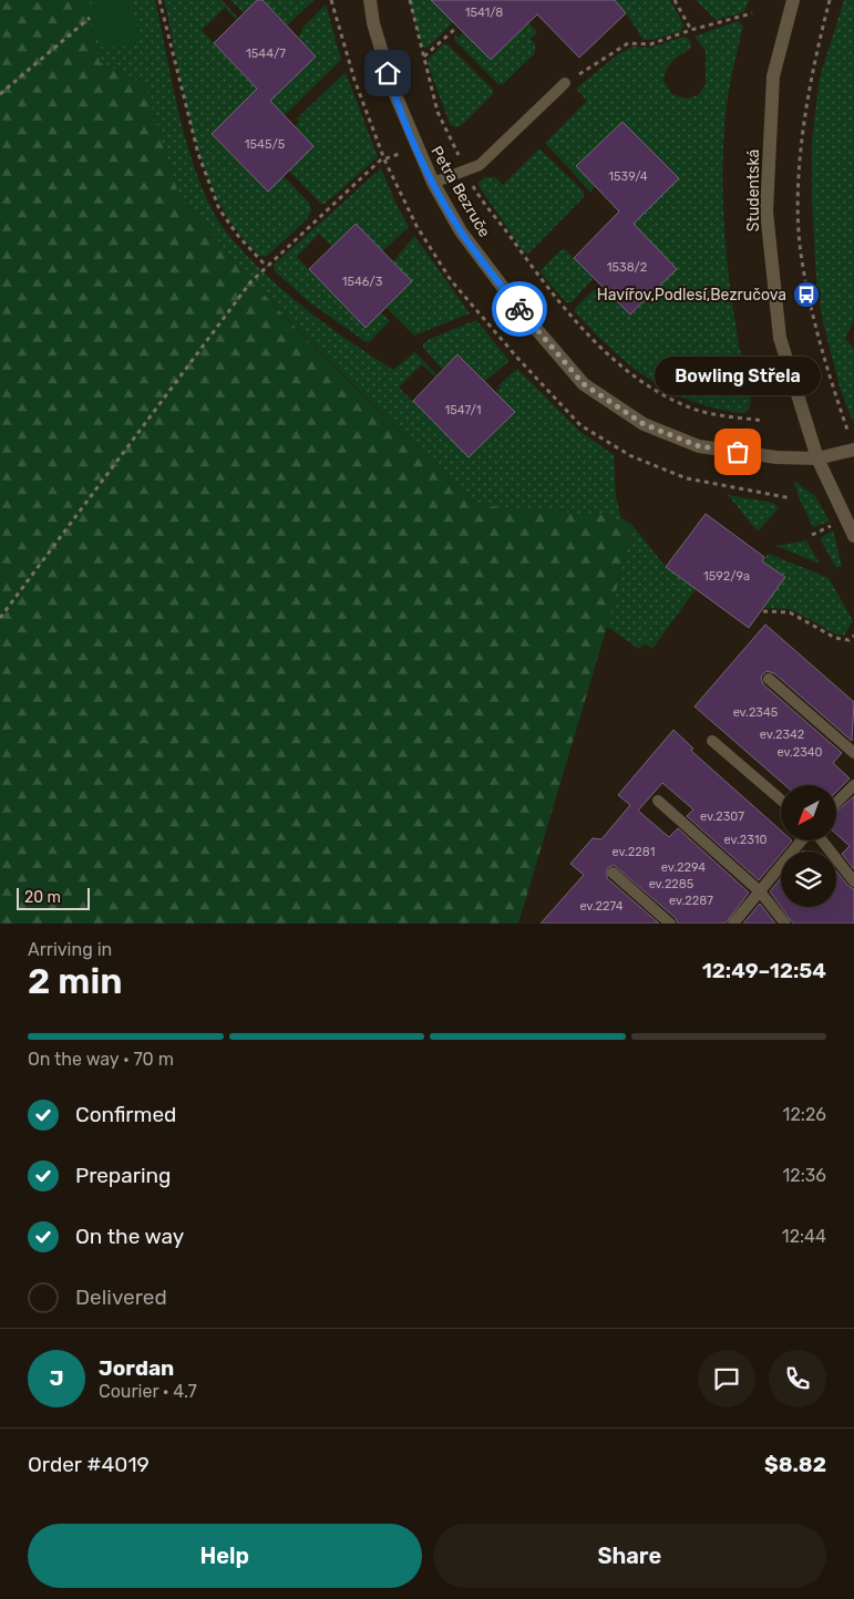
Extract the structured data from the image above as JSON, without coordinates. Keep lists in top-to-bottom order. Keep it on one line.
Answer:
{"streets":{"street":["Studentská","Petra Bezruče"]},"crossings":[["Studentská","Petra Bezruče"]],"places":{"bus stop":["Havířov,Podlesí,Bezručova"],"other":["Bowling Střela"]},"house_numbers":["1541/8","1544/7","1545/5","1539/4","1538/2","1546/3","1547/1","1592/9a","ev.2345","ev.2342","ev.2340","ev.2307","ev.2310","ev.2281","ev.2294","ev.2285","ev.2287","ev.2274"],"scale_bar":"20 m","north":"bottom left","page":{"bubble":"Bowling Střela","scale":"20 m","heading":["2 min","Arriving in","12:49–12:54"],"panel":["Jordan","Courier · 4.7","Order #4019","$8.82"],"bar":"On the way · 70 m","list":[["Confirmed","12:26"],["Preparing","12:36"],["On the way","12:44"],"Delivered"],"round":"J","buttons":["Help","Share"]}}
